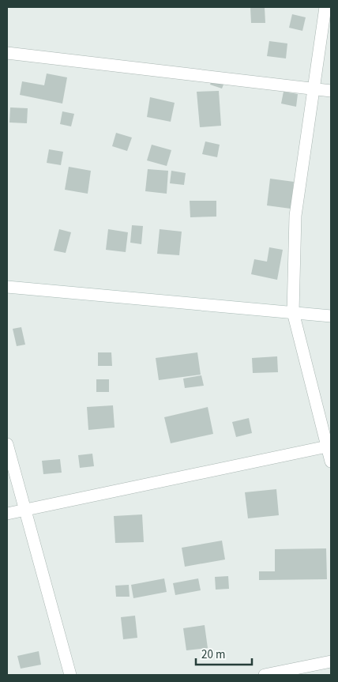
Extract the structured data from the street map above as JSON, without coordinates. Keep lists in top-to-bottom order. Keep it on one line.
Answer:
{"scale_bar":"20 m"}
